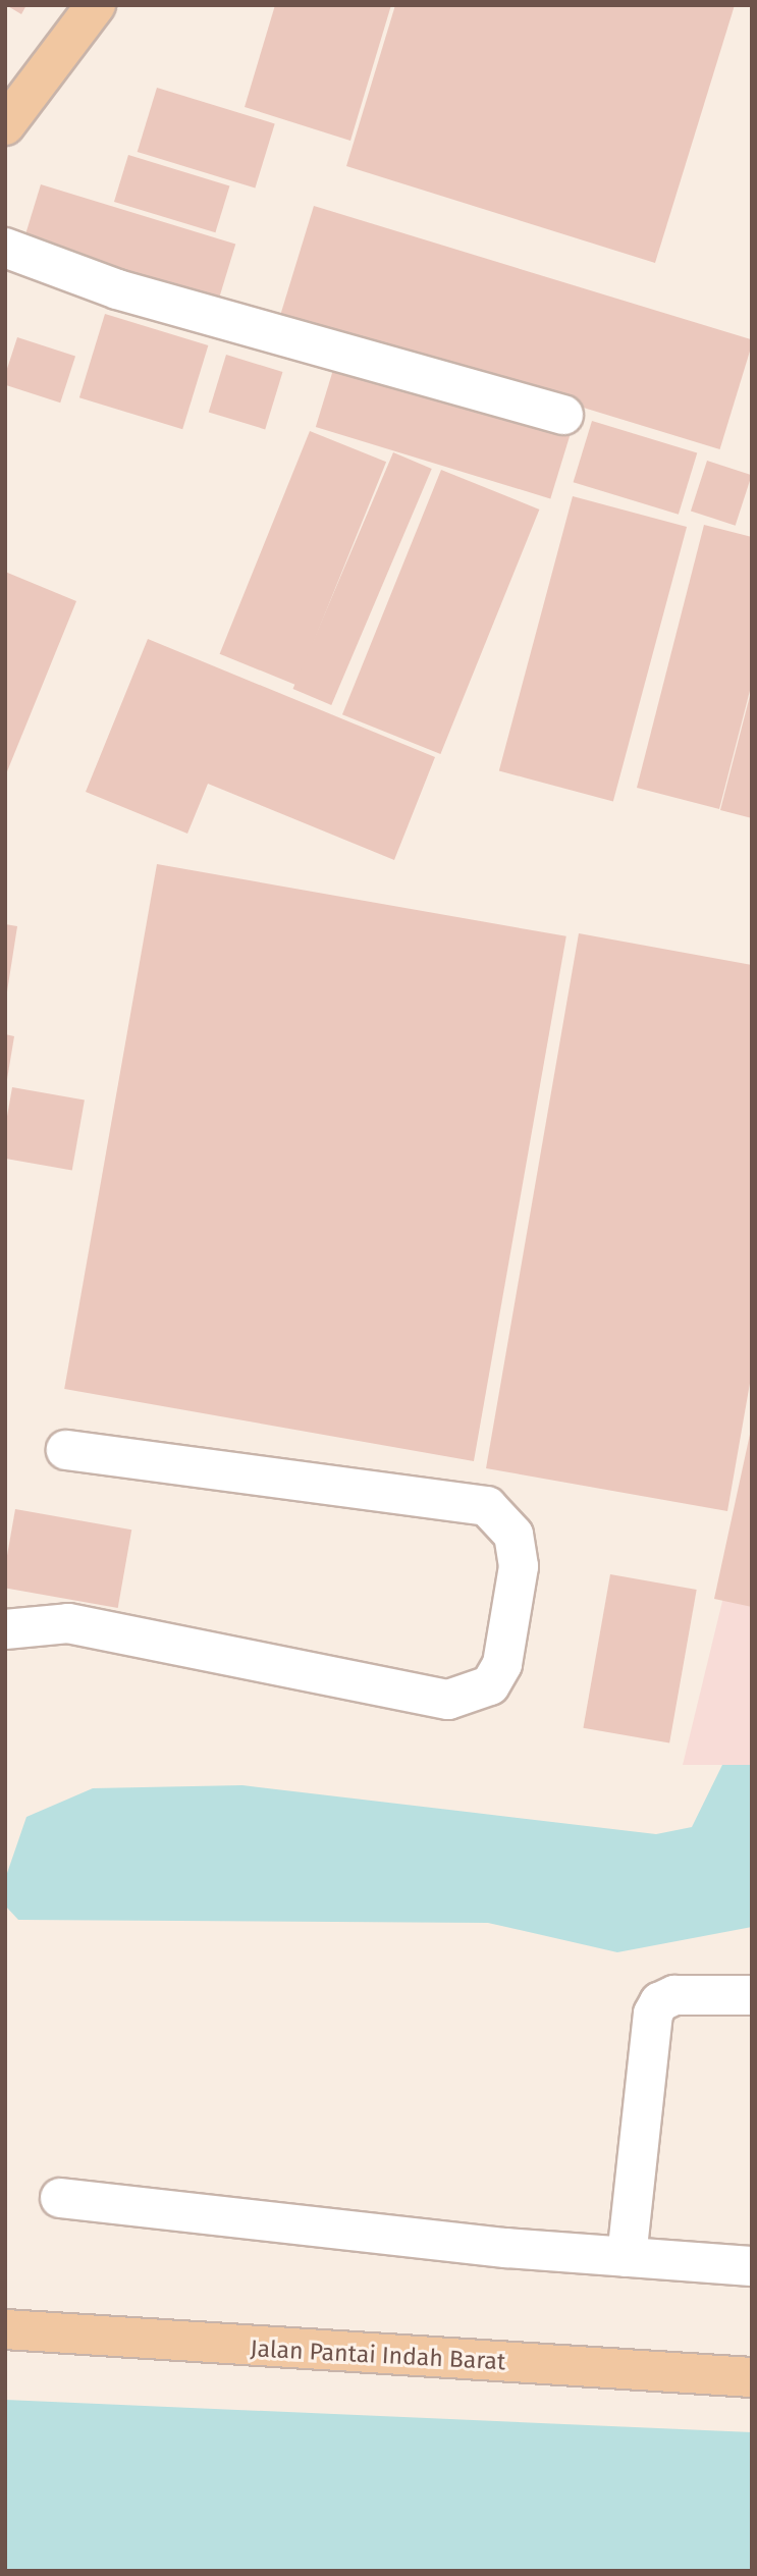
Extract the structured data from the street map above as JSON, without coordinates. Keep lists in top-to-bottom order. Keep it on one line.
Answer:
{"streets":{"main road":["Jalan Pantai Indah Barat"]}}
